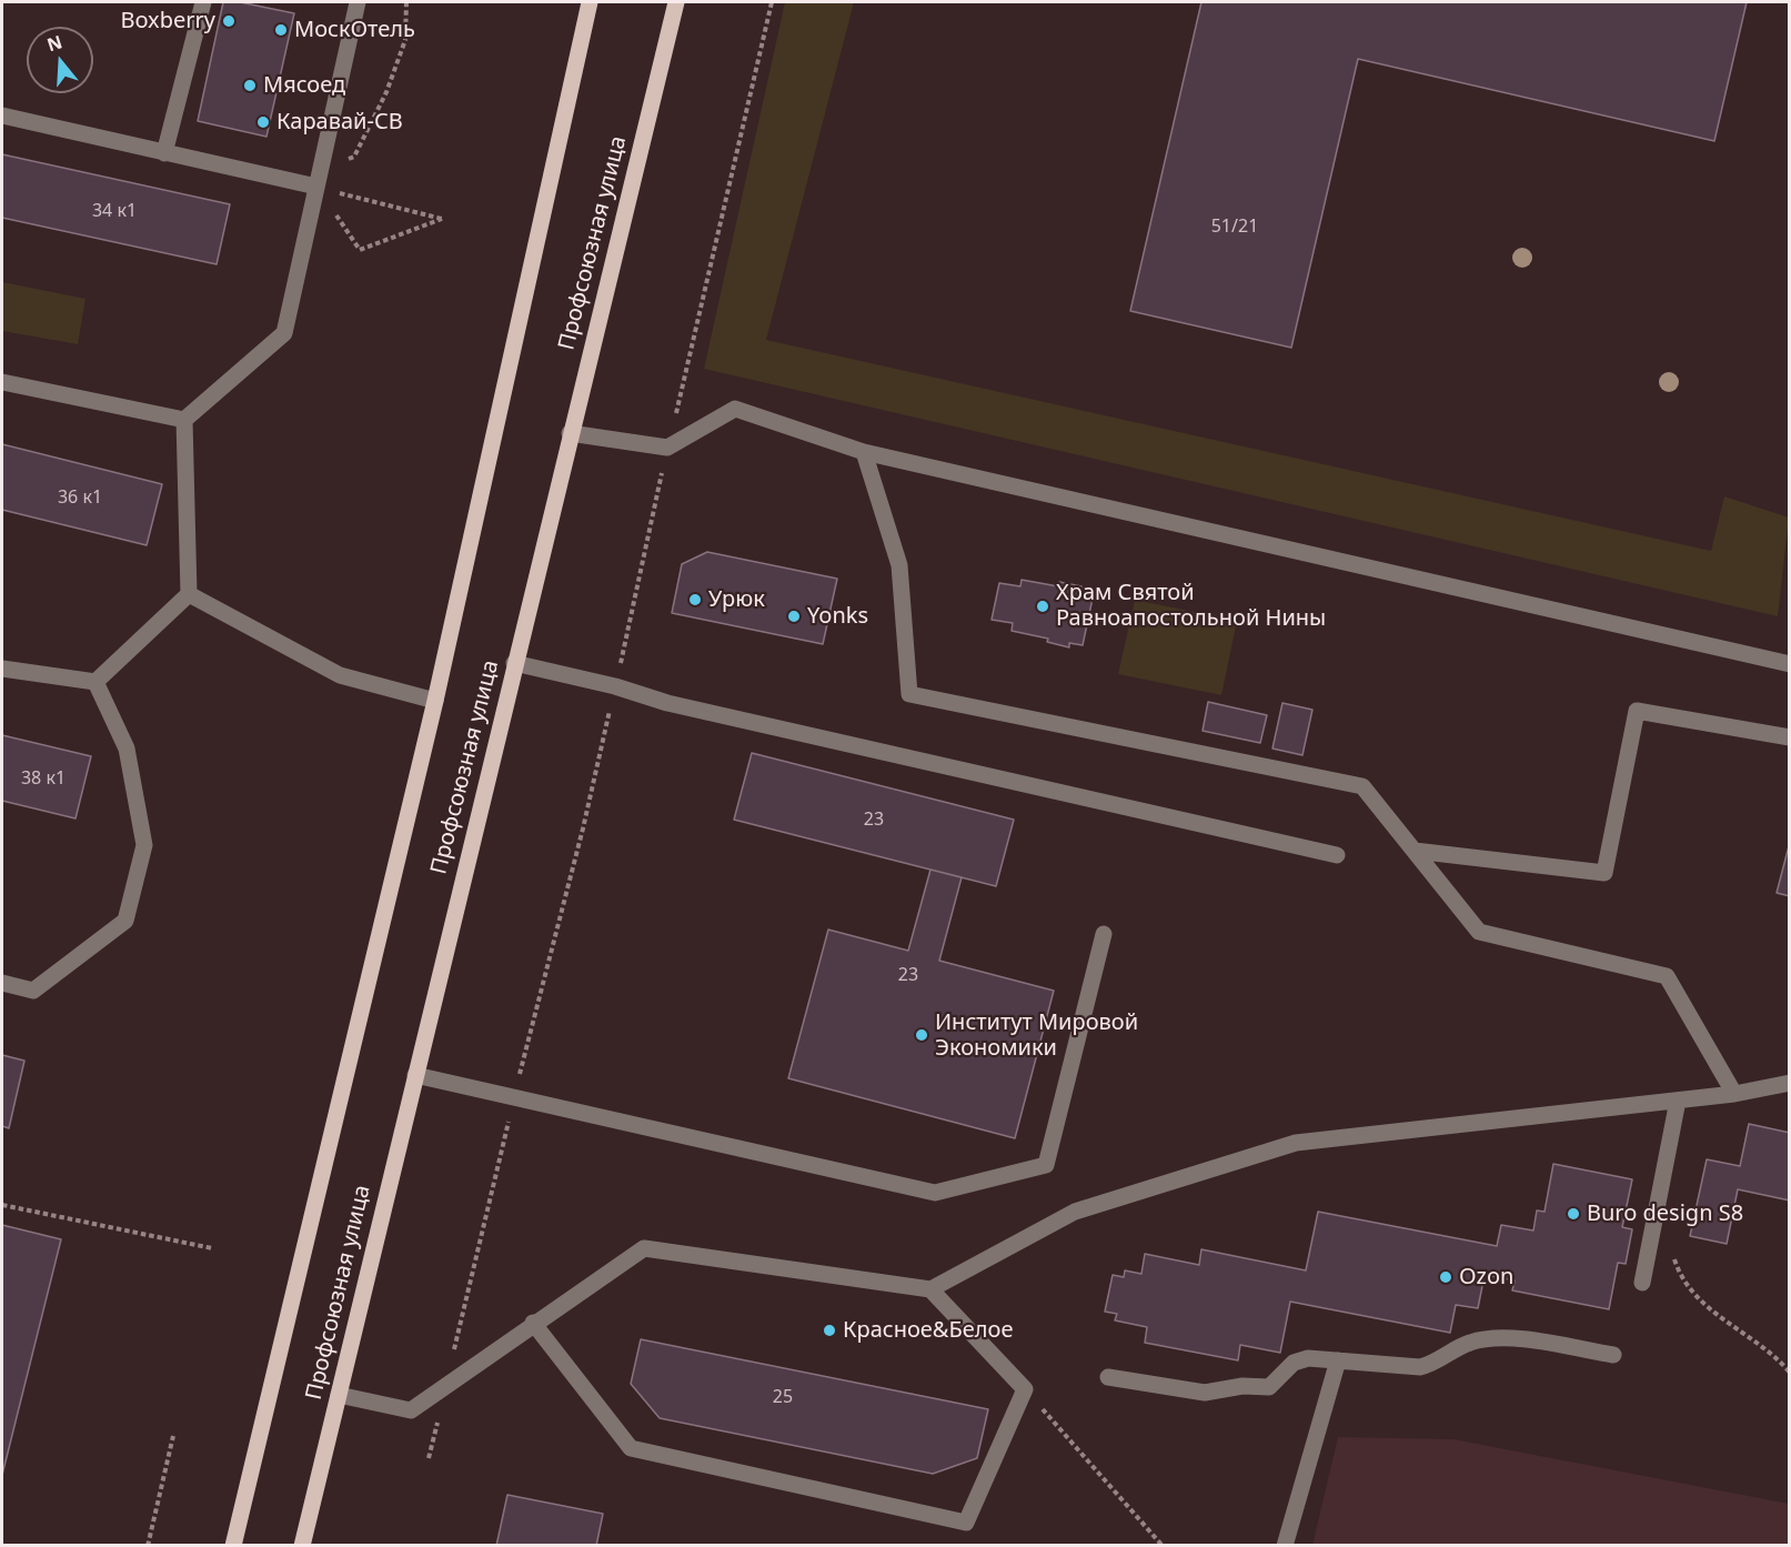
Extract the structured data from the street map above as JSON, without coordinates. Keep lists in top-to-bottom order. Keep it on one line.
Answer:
{"streets":{"main road":["Профсоюзная улица"]},"places":["Boxberry","МоскOтель","Мясоед","Каравай-СВ","Урюк","Храм Святой Равноапостольной Нины","Yonks","Институт Мировой Экономики","Buro design S8","Ozon","Красное&Белое"],"house_numbers":["34 к1","51/21","36 к1","38 к1","23","23","25"],"north":"top"}
